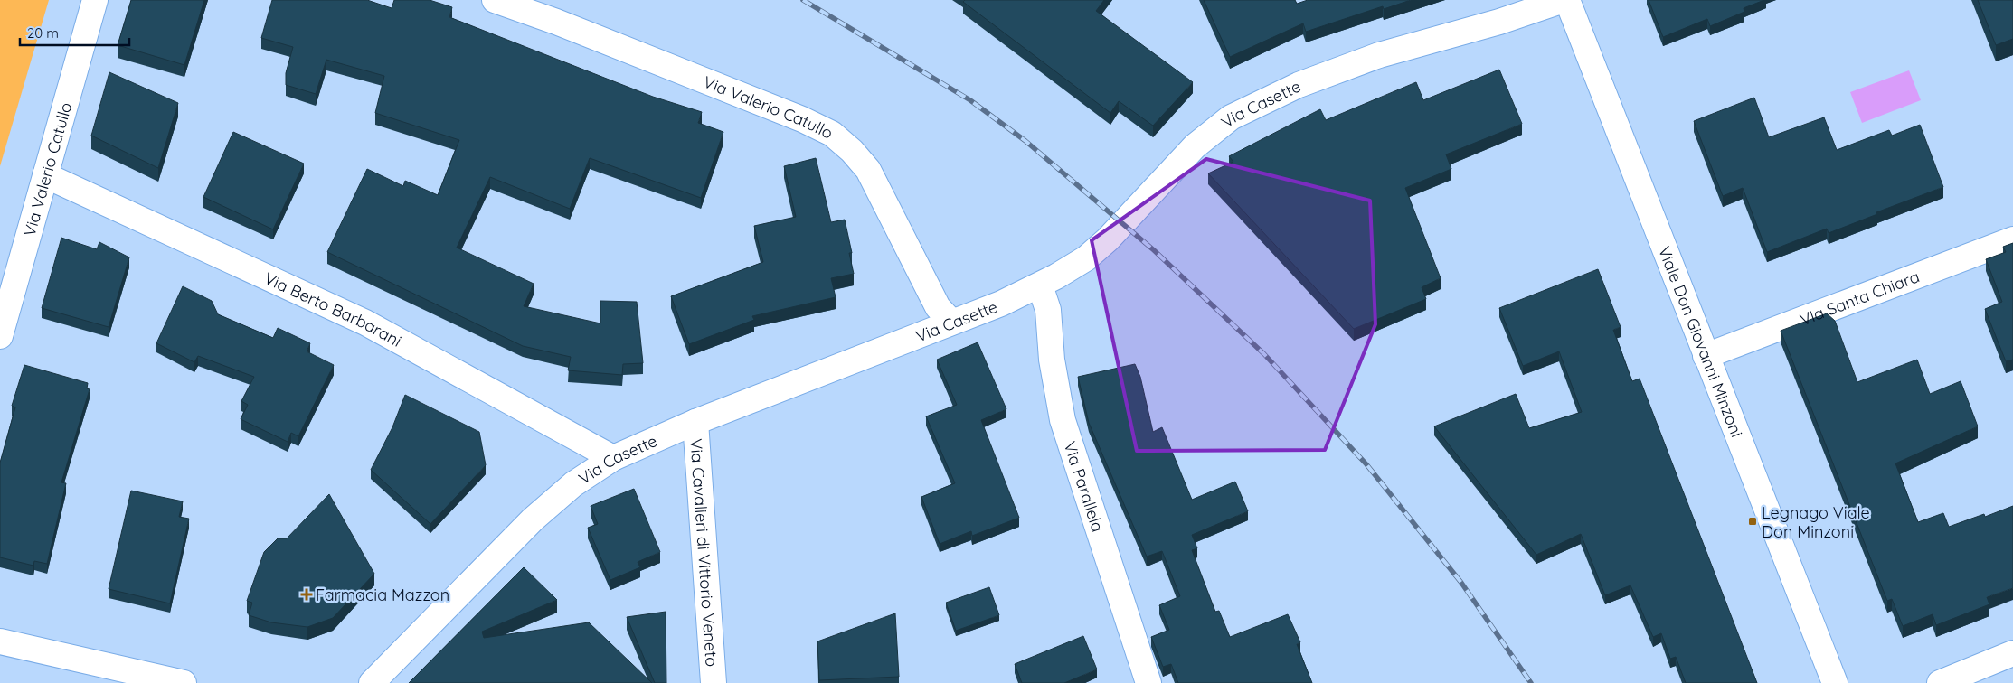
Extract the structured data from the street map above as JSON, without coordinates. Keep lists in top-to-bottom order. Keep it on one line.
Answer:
{"streets":{"street":["Via Casette","Via Valerio Catullo","Via Santa Chiara","Via Berto Barbarani","Viale Don Giovanni Minzoni","Via Parallela","Via Cavalieri di Vittorio Veneto"]},"crossings":[["Via Casette","Via Valerio Catullo"],["Via Casette","Via Berto Barbarani"],["Via Casette","Via Parallela"],["Via Casette","Via Cavalieri di Vittorio Veneto"],["Via Valerio Catullo","Via Berto Barbarani"],["Via Santa Chiara","Viale Don Giovanni Minzoni"]],"places":{"transit":["Legnago Viale Don Minzoni"],"health":["Farmacia Mazzon"]},"scale_bar":"20 m"}
